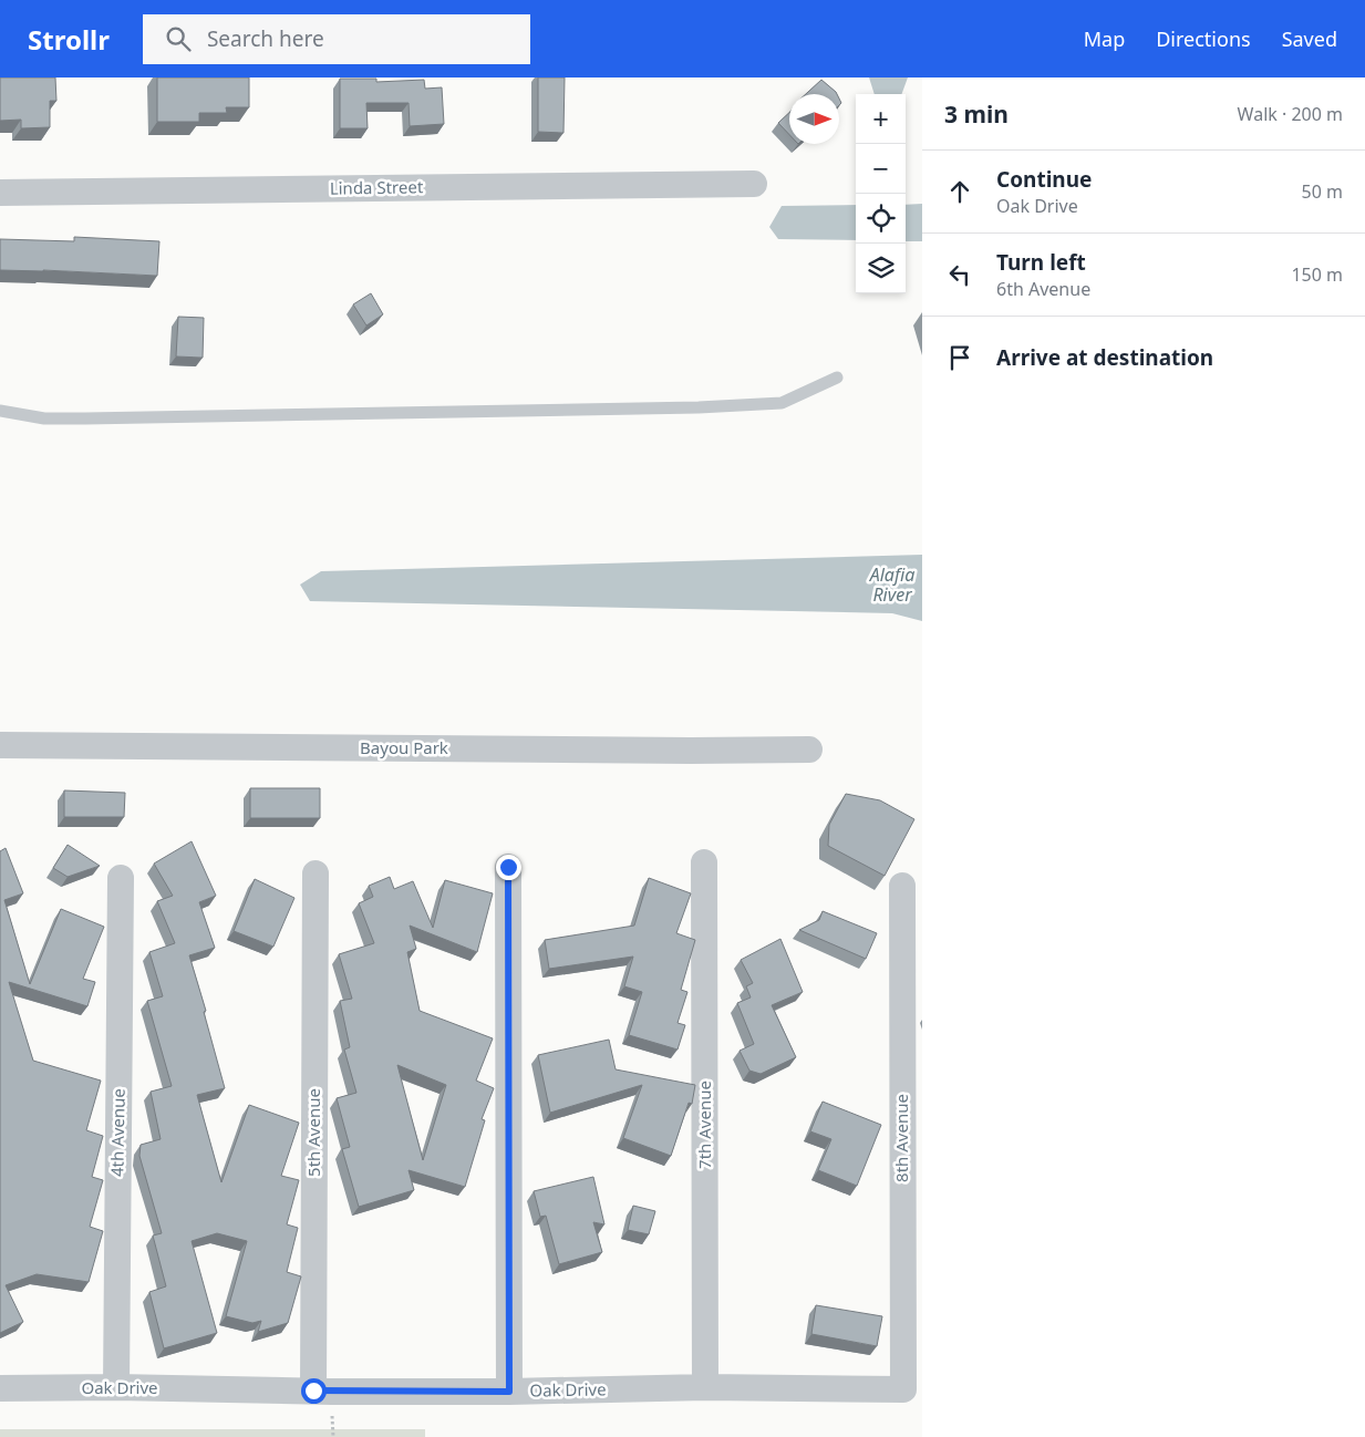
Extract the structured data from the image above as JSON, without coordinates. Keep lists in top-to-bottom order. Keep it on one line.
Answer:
{"streets":{"street":["Linda Street","Bayou Park","7th Avenue","4th Avenue","5th Avenue","8th Avenue","Oak Drive"]},"crossings":[["7th Avenue","Oak Drive"],["4th Avenue","Oak Drive"],["5th Avenue","Oak Drive"],["8th Avenue","Oak Drive"]],"water":["Alafia River"],"north":"right","page":{"header":"Strollr","search":"Search here","nav":["Map","Directions","Saved"],"heading":["3 min","Walk · 200 m"],"map_buttons":["+","−"],"list":[["Continue","Oak Drive","50 m"],["Turn left","6th Avenue","150 m"],"Arrive at destination"]}}
